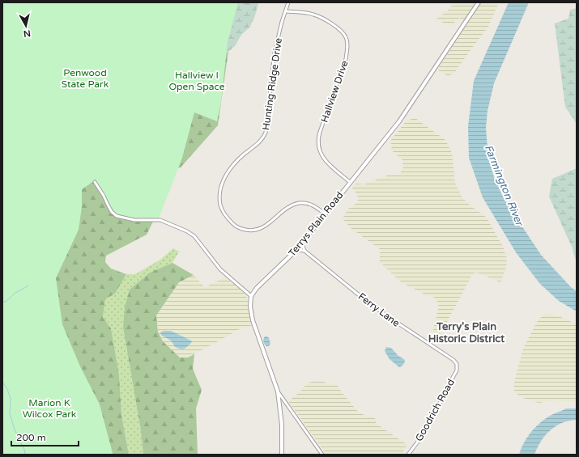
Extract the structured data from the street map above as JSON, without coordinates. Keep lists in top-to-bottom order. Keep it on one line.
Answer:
{"streets":{"street":["Hunting Ridge Drive","Hallview Drive","Terrys Plain Road","Ferry Lane","Goodrich Road"]},"crossings":[["Hunting Ridge Drive","Hallview Drive"],["Hunting Ridge Drive","Terrys Plain Road"],["Hallview Drive","Terrys Plain Road"],["Ferry Lane","Goodrich Road"]],"districts":["Terry's Plain Historic District"],"water":["Farmington River"],"parks":["Penwood State Park","Hallview I Open Space","Marion K Wilcox Park"],"scale_bar":"200 m","north":"bottom"}
